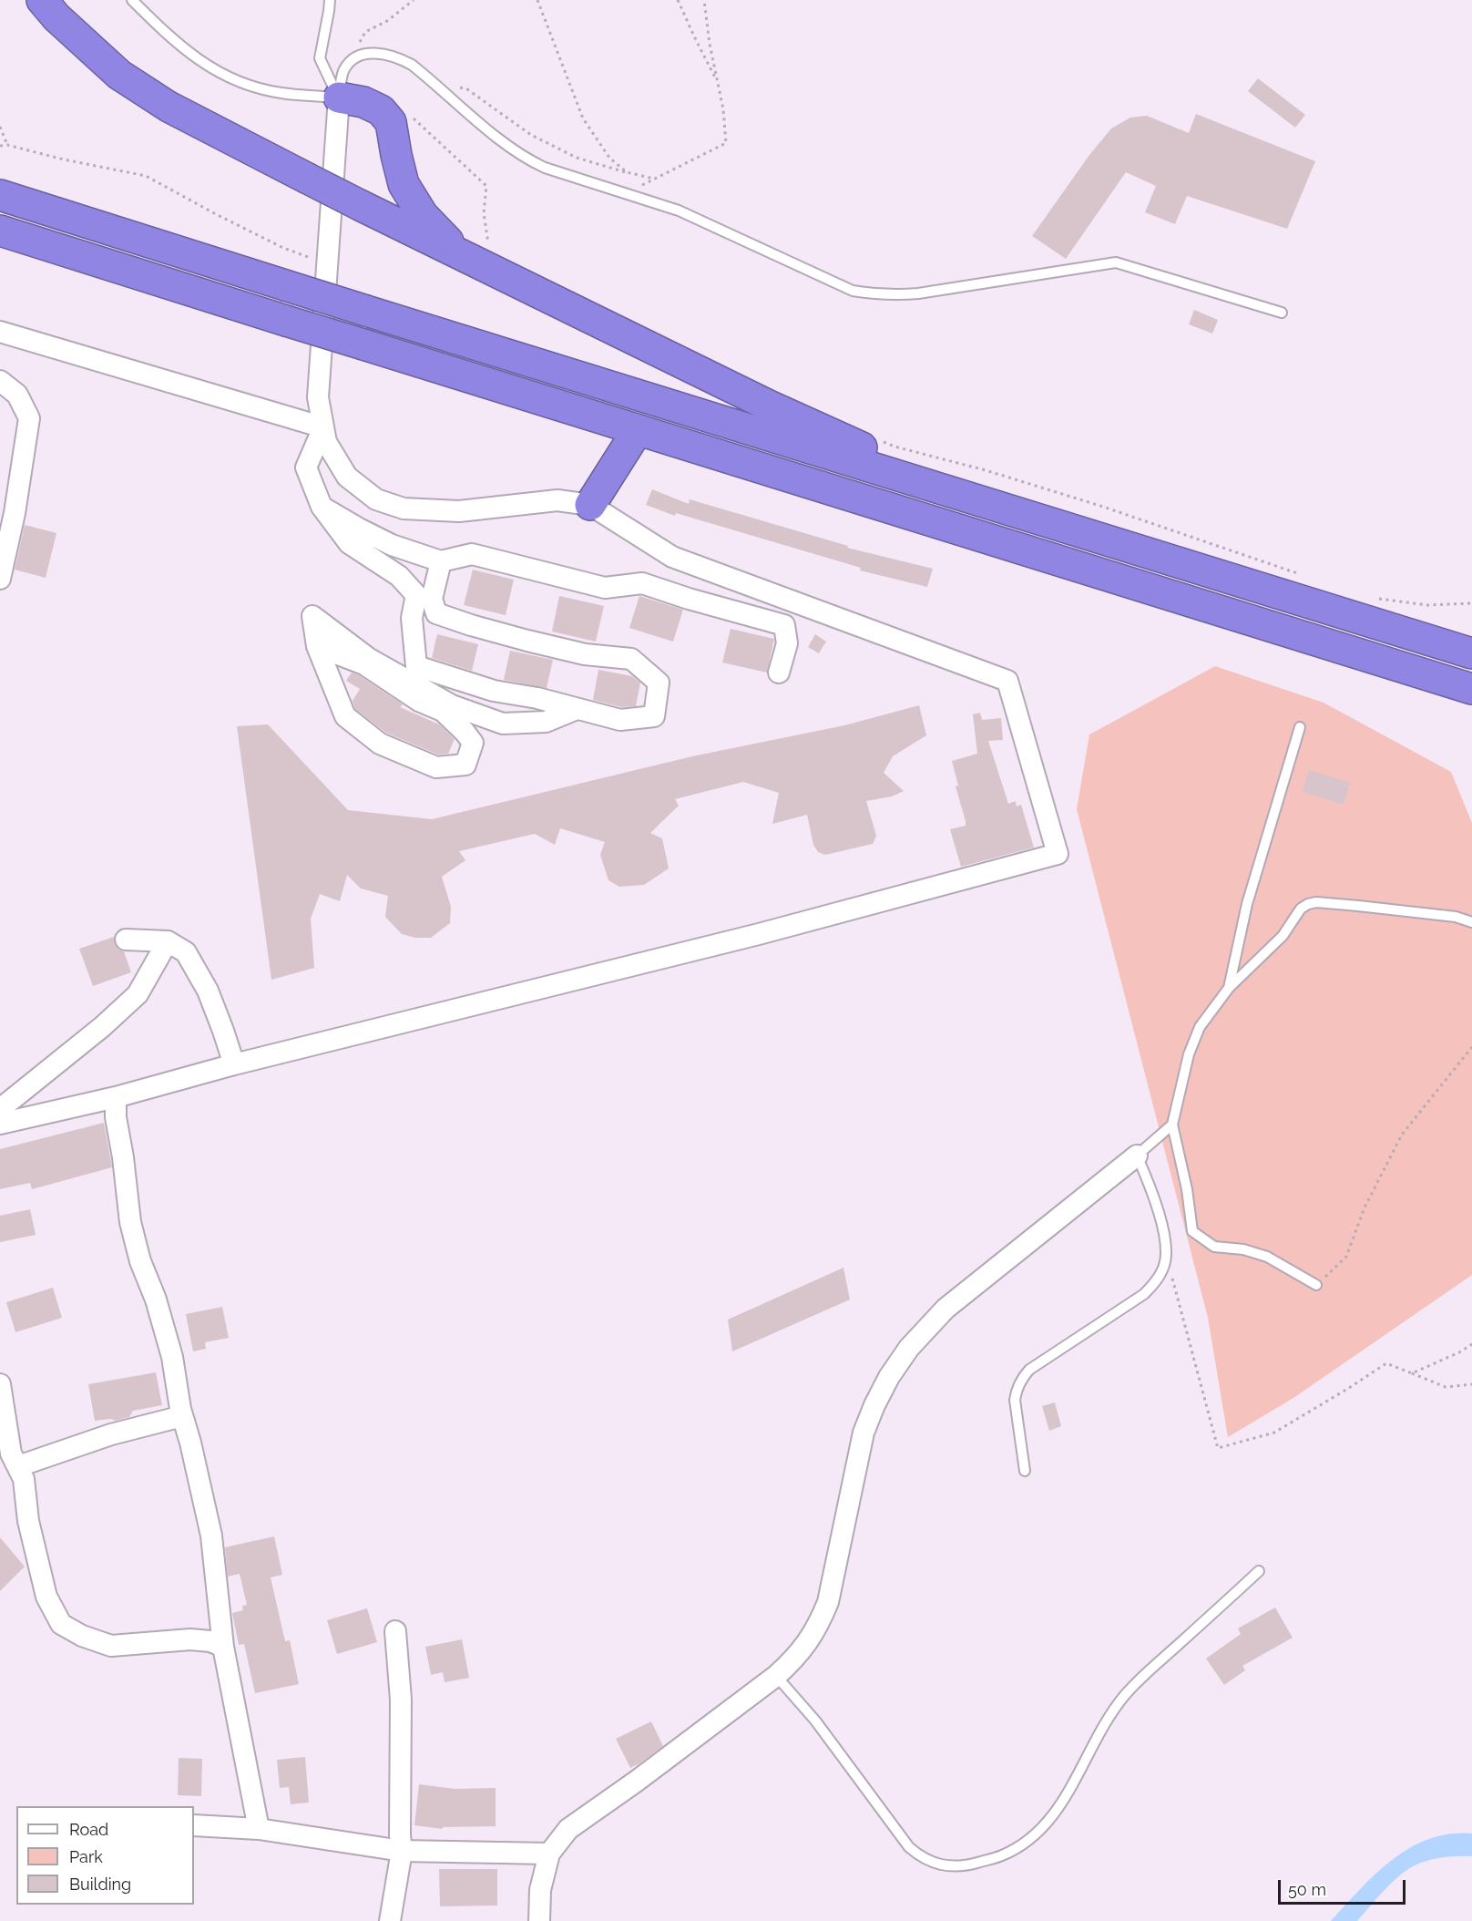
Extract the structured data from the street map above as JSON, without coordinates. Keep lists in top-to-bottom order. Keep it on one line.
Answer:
{"legend":["Road","Park","Building"],"scale_bar":"50 m"}
